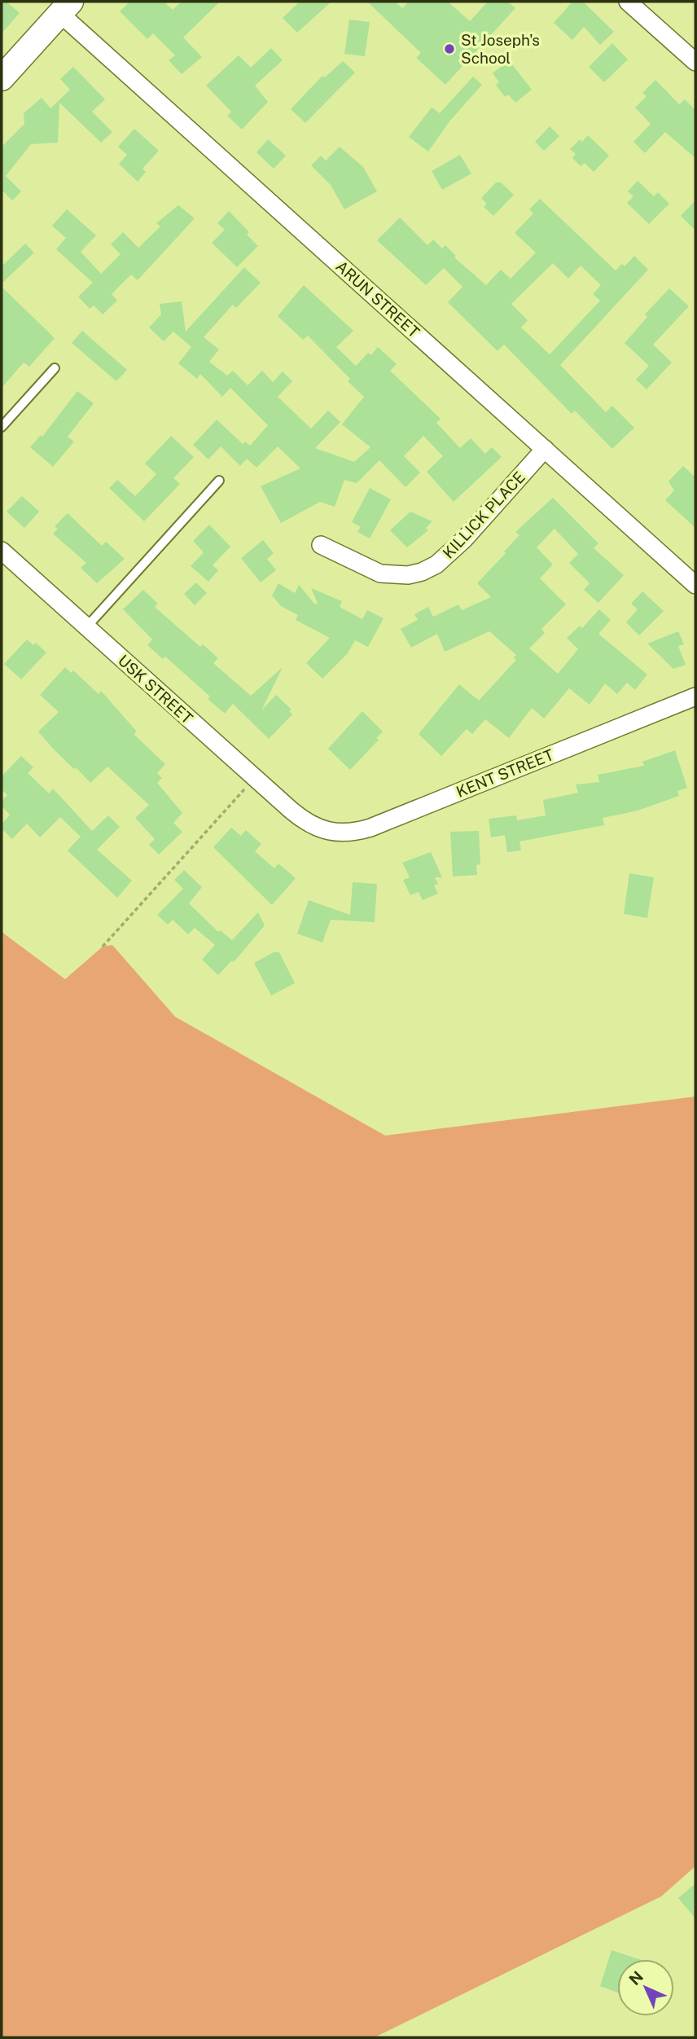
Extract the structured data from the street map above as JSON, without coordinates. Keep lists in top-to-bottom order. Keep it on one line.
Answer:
{"streets":{"street":["ARUN STREET","KILLICK PLACE","USK STREET","KENT STREET"]},"crossings":[["ARUN STREET","KILLICK PLACE"],["USK STREET","KENT STREET"]],"places":["St Joseph's School"],"north":"top left"}
